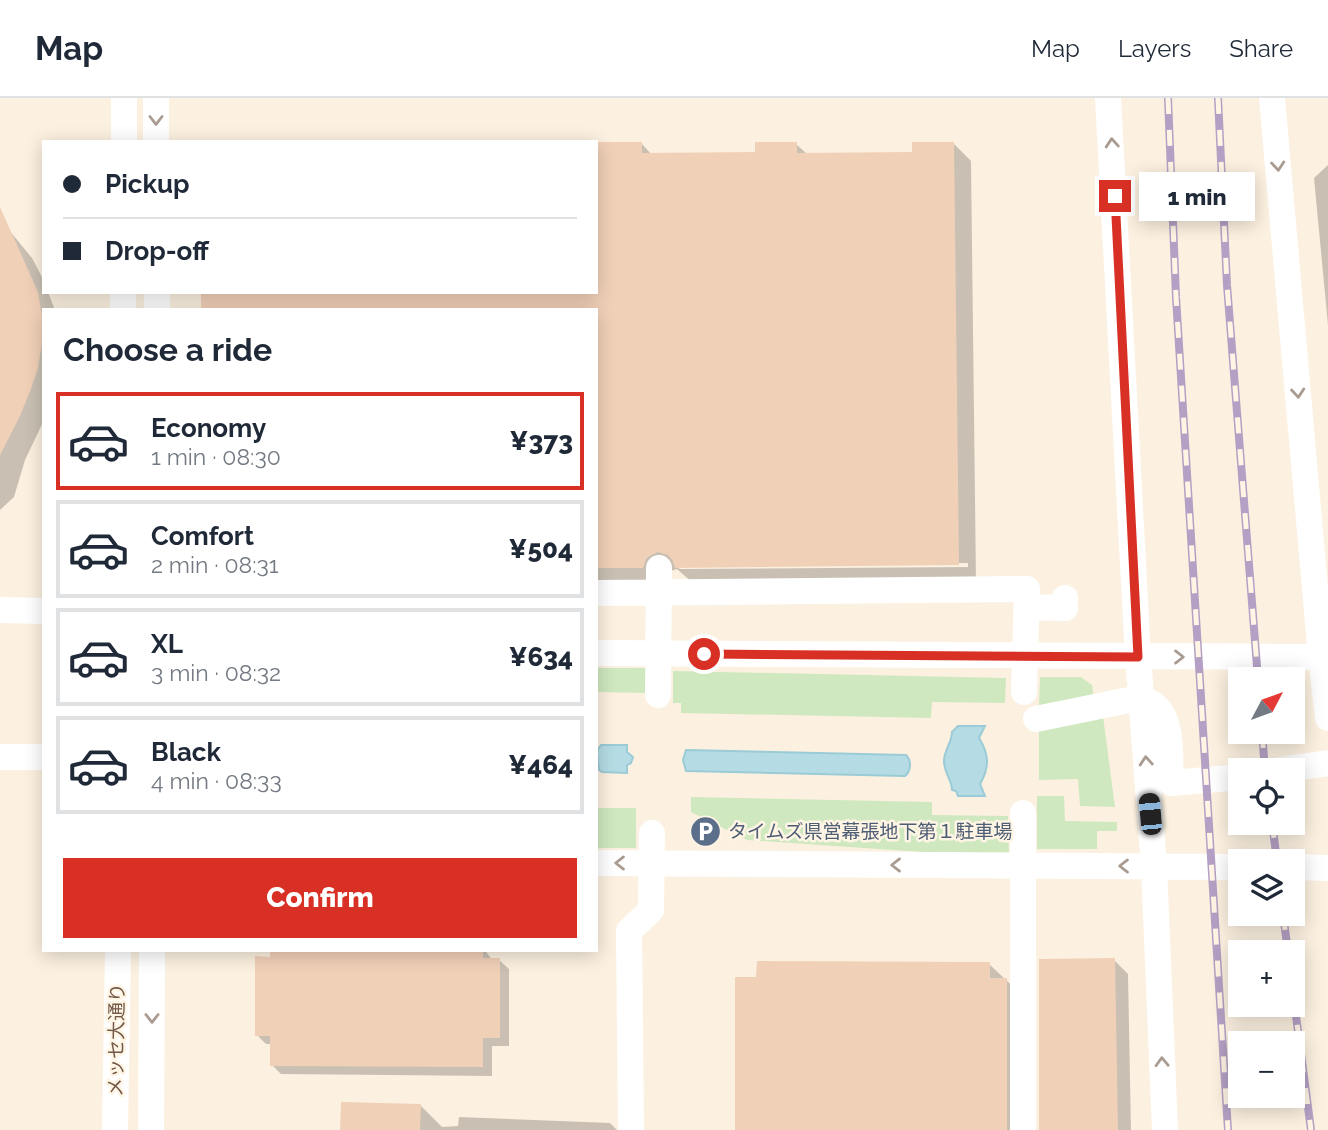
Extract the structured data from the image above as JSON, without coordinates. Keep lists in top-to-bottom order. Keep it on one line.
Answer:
{"streets":{"street":["メッセ大通り"]},"places":{"parking":["タイムズ県営幕張地下第１駐車場"]},"north":"top right","page":{"header":"Map","nav":["Map","Layers","Share"],"banner":["Pickup","Drop-off"],"bubble":"1 min","heading":"Choose a ride","list":[{"name":"Economy","note":"1 min · 08:30","value":"¥373"},{"name":"Comfort","note":"2 min · 08:31","value":"¥504"},{"name":"XL","note":"3 min · 08:32","value":"¥634"},{"name":"Black","note":"4 min · 08:33","value":"¥464"}],"map_buttons":["+","−"],"buttons":"Confirm"}}
